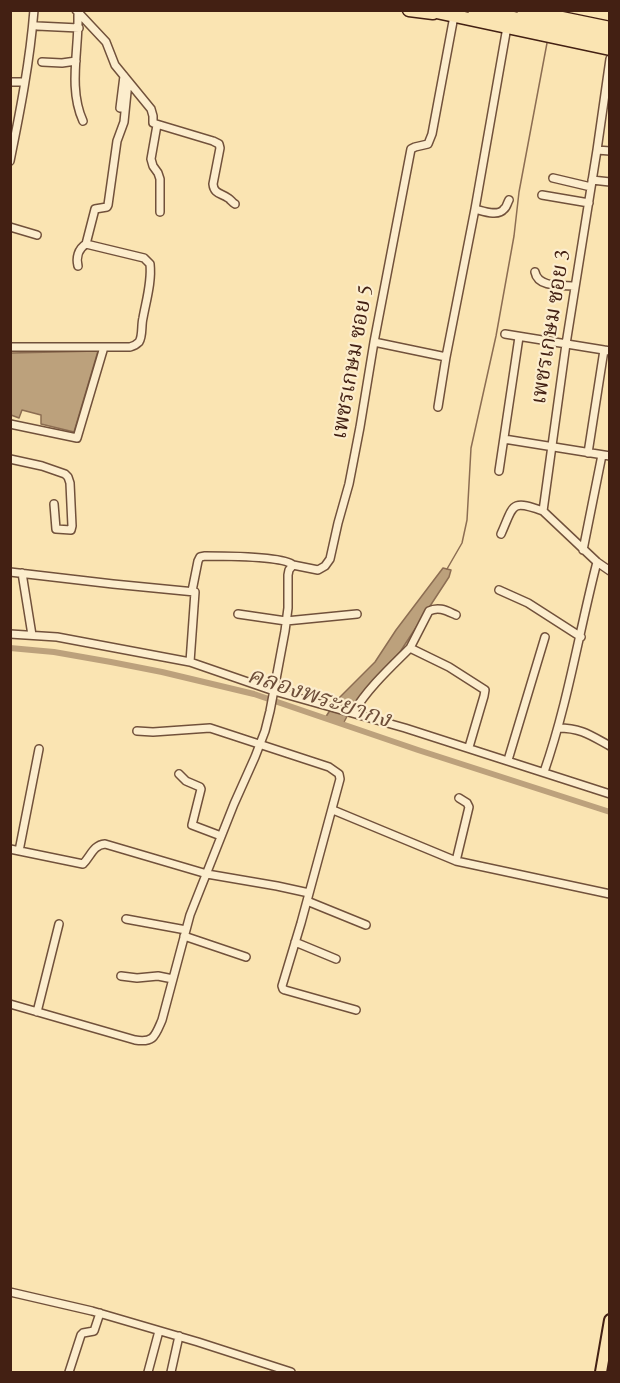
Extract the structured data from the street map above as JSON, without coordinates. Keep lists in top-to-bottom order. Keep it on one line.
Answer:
{"streets":{"street":["เพชรเกษม ซอย 3","เพชรเกษม ซอย 5"]},"water":["คลองพระยากง"]}
